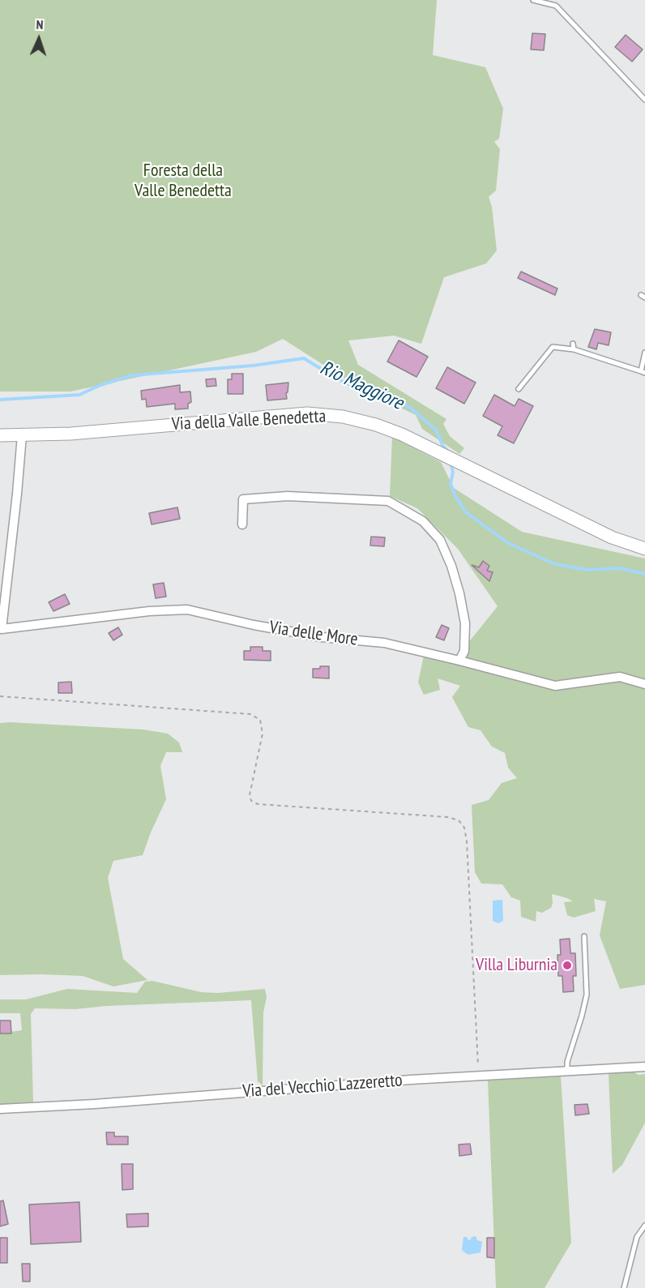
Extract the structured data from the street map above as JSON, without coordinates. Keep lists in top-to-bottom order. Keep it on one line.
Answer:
{"streets":{"main road":["Via della Valle Benedetta"],"street":["Via delle More","Via del Vecchio Lazzeretto"]},"crossings":[["Via della Valle Benedetta","Via delle More"]],"water":["Rio Maggiore"],"parks":["Foresta della Valle Benedetta"],"places":["Villa Liburnia"],"north":"top"}
